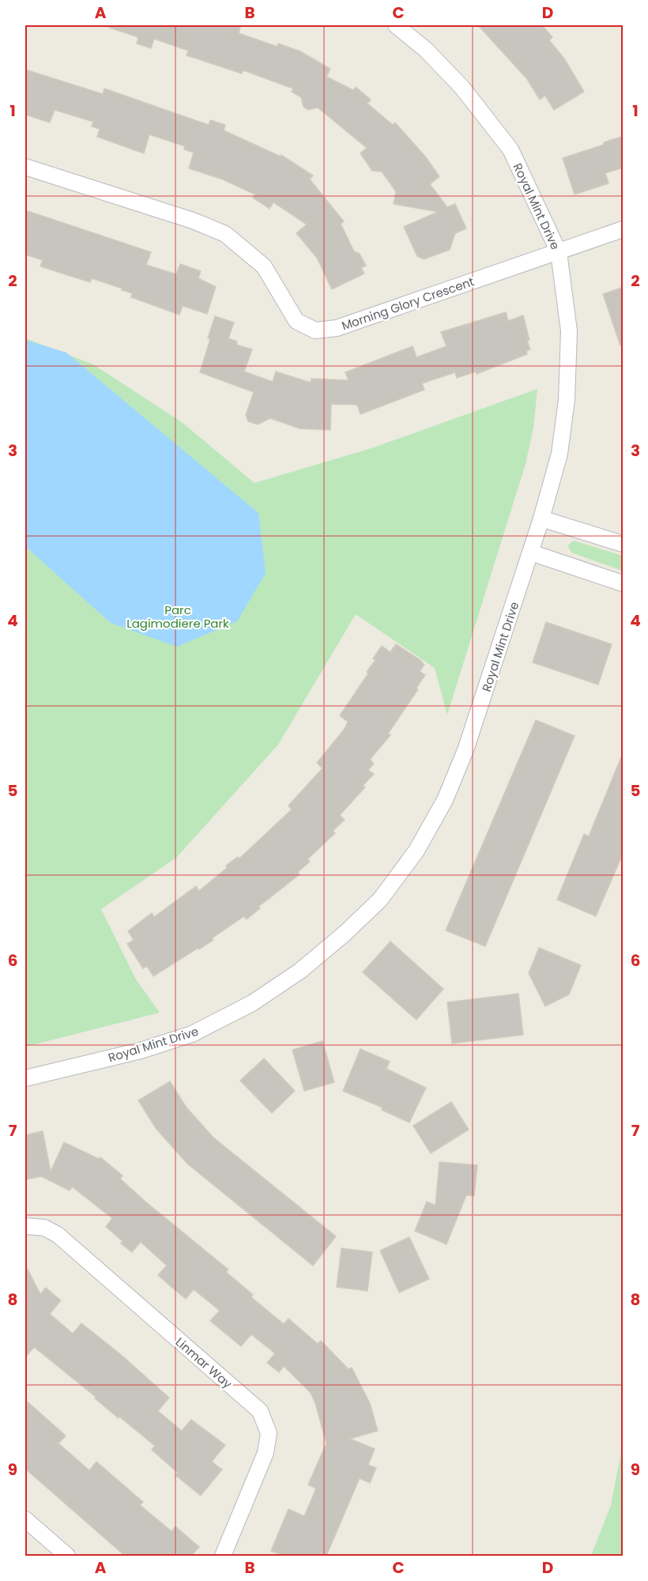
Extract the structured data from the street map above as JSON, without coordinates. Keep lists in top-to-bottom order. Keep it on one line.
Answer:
{"streets":{"street":["Royal Mint Drive","Morning Glory Crescent","Linmar Way"]},"crossings":[["Royal Mint Drive","Morning Glory Crescent"]],"parks":["Parc Lagimodiere Park"],"grid":{"columns":["A","B","C","D"],"rows":["1","2","3","4","5","6","7","8","9"]}}
